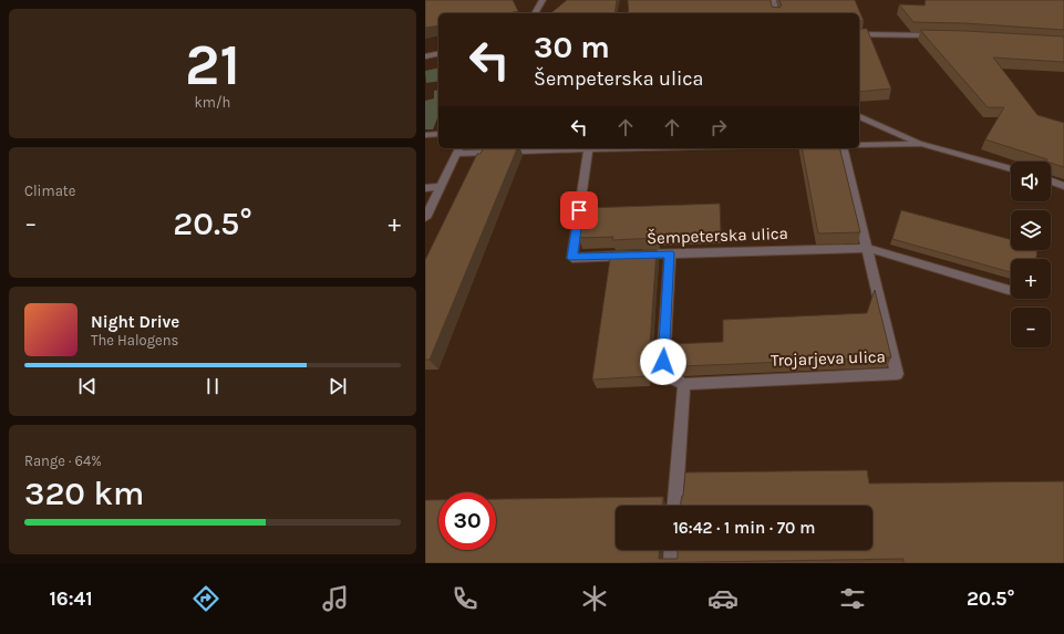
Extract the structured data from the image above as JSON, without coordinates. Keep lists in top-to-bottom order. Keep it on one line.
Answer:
{"streets":{"street":["Šempeterska ulica","Trojarjeva ulica"]},"crossings":[["Šempeterska ulica","Trojarjeva ulica"]],"page":{"tile":[["21","km/h"],"Climate",["Range · 64%","320 km"]],"turn":["30 m","Šempeterska ulica"],"map_buttons":["+","−"],"heat":["−","20.5°","+"],"song":["Night Drive","The Halogens"],"limit":"30","trip":"16:42 · 1 min · 70 m","tabs":["16:41","20.5°"]}}
